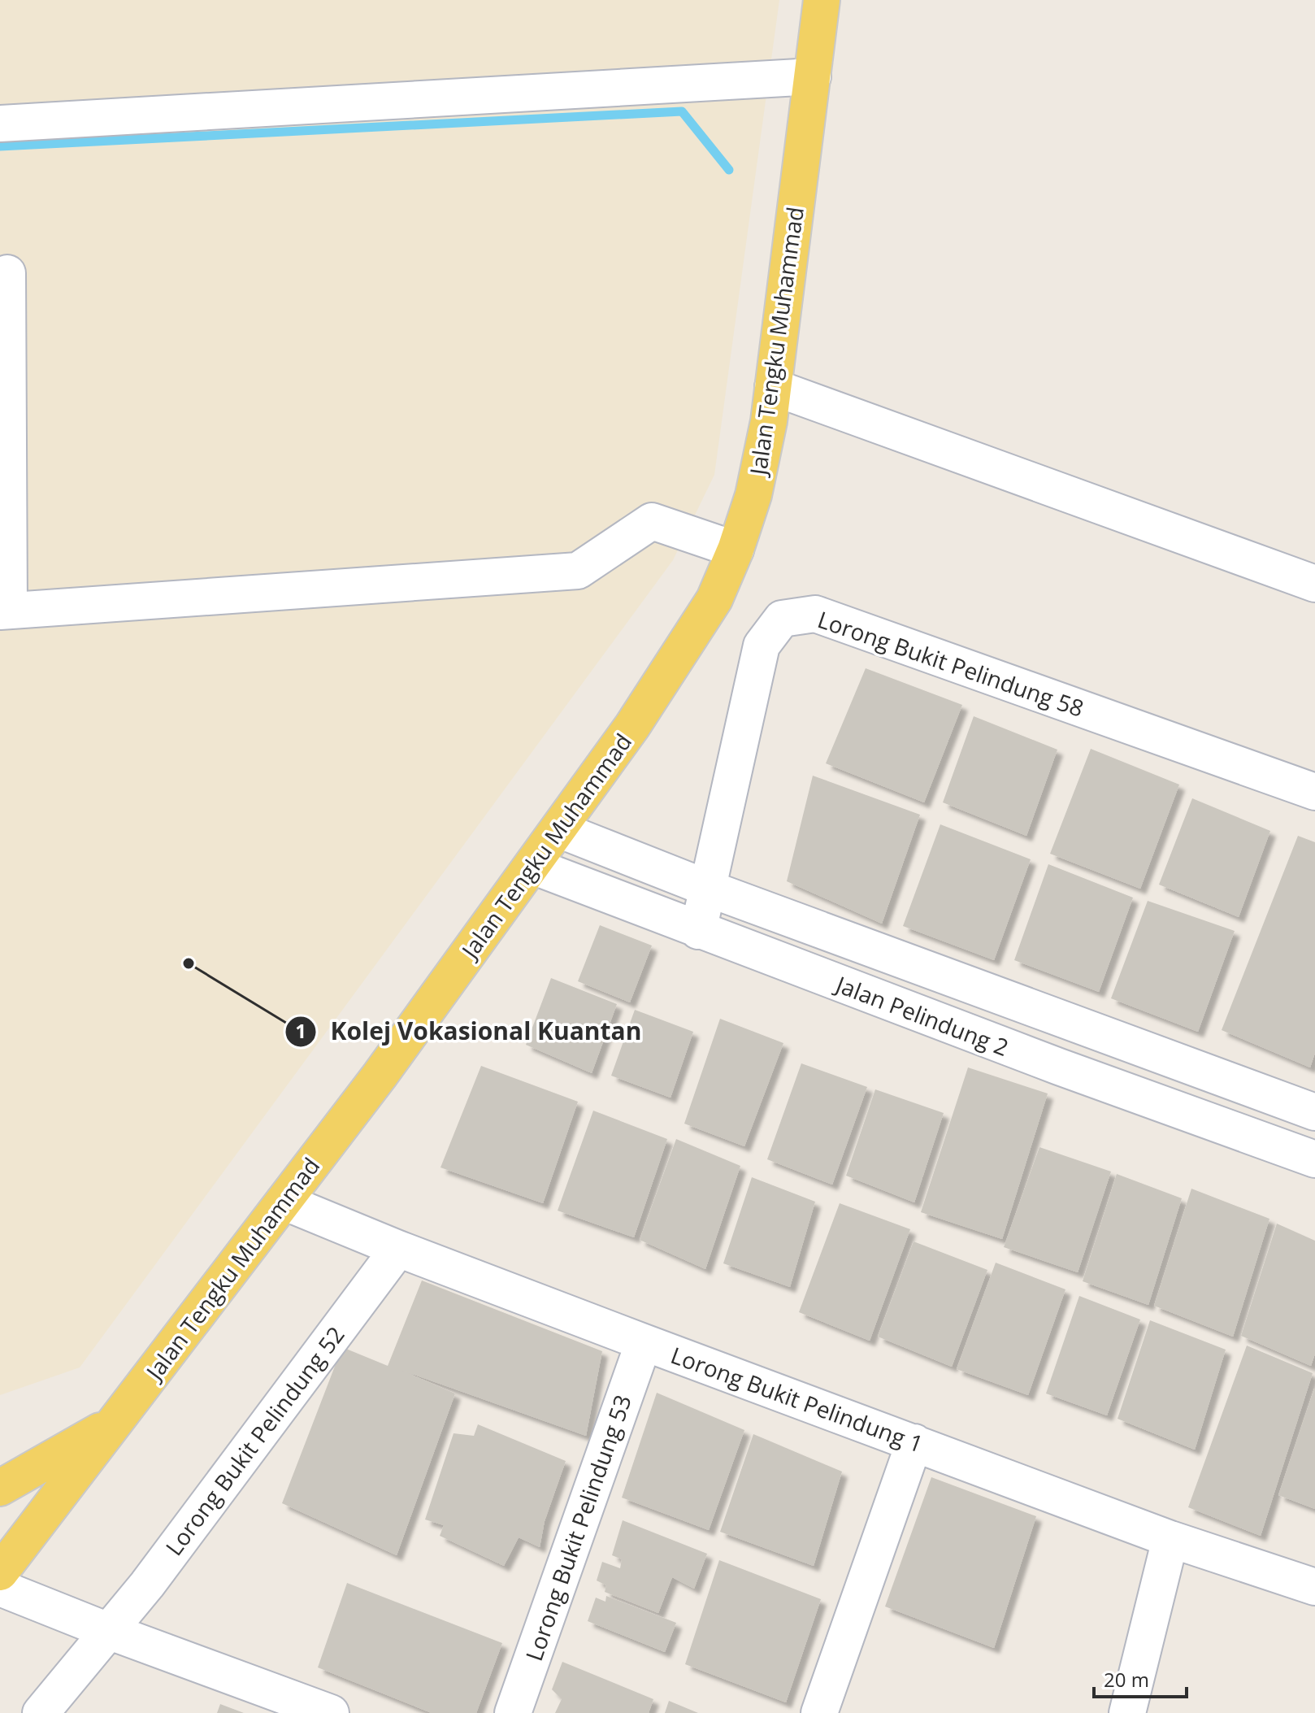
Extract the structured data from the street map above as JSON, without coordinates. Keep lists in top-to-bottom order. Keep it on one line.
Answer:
{"streets":{"main road":["Jalan Tengku Muhammad"],"street":["Lorong Bukit Pelindung 58","Jalan Pelindung 2","Lorong Bukit Pelindung 1","Lorong Bukit Pelindung 52","Lorong Bukit Pelindung 53"]},"crossings":[["Jalan Tengku Muhammad","Jalan Pelindung 2"],["Jalan Tengku Muhammad","Lorong Bukit Pelindung 1"],["Lorong Bukit Pelindung 58","Jalan Pelindung 2"],["Lorong Bukit Pelindung 1","Lorong Bukit Pelindung 52"],["Lorong Bukit Pelindung 1","Lorong Bukit Pelindung 53"]],"places":["Kolej Vokasional Kuantan"],"scale_bar":"20 m"}
